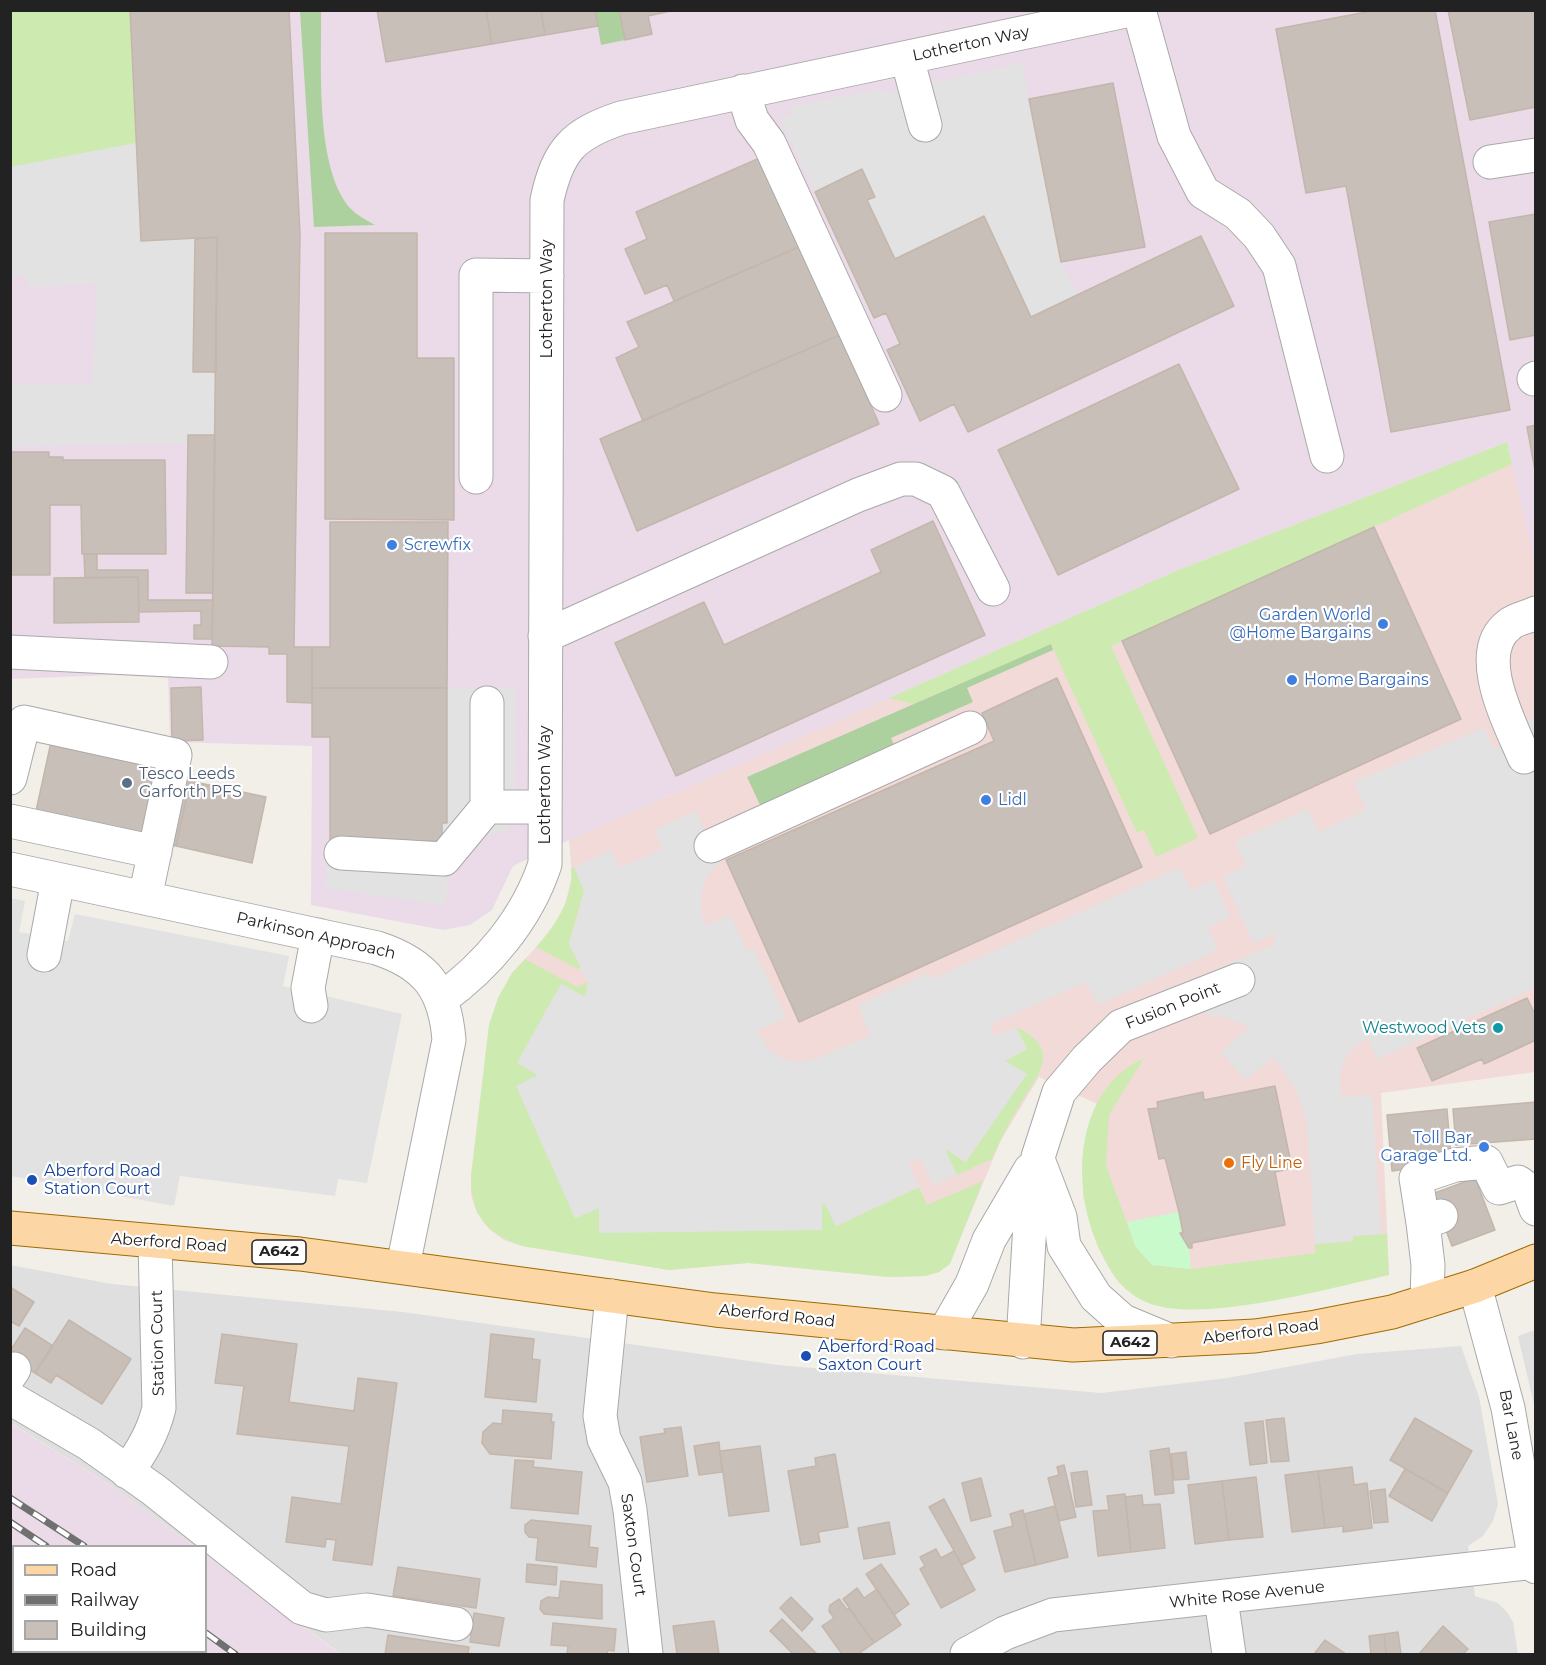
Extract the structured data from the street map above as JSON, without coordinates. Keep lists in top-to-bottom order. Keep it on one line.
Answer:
{"streets":{"main road":["Aberford Road","A642"],"street":["Lotherton Way","Parkinson Approach","Fusion Point","Station Court","Bar Lane","Saxton Court","White Rose Avenue"]},"crossings":[["Lotherton Way","Parkinson Approach"],["Parkinson Approach","Aberford Road"],["Fusion Point","Aberford Road"],["Aberford Road","Station Court"],["Aberford Road","Bar Lane"],["Aberford Road","Saxton Court"],["Bar Lane","White Rose Avenue"]],"places":["Screwfix","Garden World @Home Bargains","Home Bargains","Tesco Leeds Garforth PFS","Lidl","Westwood Vets","Toll Bar Garage Ltd.","Fly Line","Aberford Road Station Court","Aberford Road Saxton Court"],"legend":["Road","Railway","Building"]}
